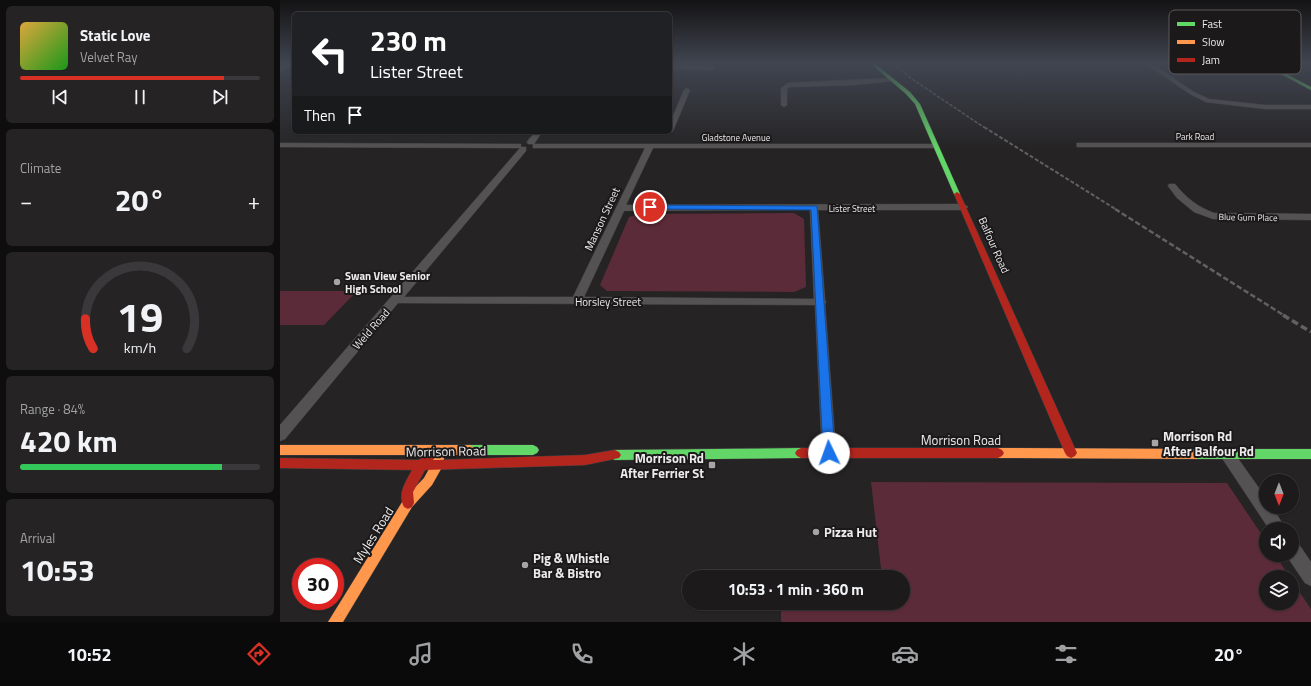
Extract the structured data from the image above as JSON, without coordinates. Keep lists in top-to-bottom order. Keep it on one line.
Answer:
{"streets":{"main road":["Balfour Road","Morrison Road","Myles Road"],"street":["Park Road","Gladstone Avenue","Lister Street","Blue Gum Place","Manson Street","Horsley Street","Weld Road"]},"crossings":[["Gladstone Avenue","Manson Street"],["Gladstone Avenue","Balfour Road"],["Gladstone Avenue","Weld Road"],["Lister Street","Manson Street"],["Lister Street","Balfour Road"],["Manson Street","Horsley Street"],["Balfour Road","Morrison Road"],["Horsley Street","Weld Road"],["Morrison Road","Myles Road"]],"places":{"other":["Swan View Senior High School","Pizza Hut","Pig & Whistle Bar & Bistro"],"transit":["Morrison Rd After Balfour Rd","Morrison Rd After Ferrier St"]},"legend":["Fast","Slow","Jam"],"north":"bottom","page":{"turn":["230 m","Lister Street"],"song":["Static Love","Velvet Ray"],"then":"Then","tile":["Climate",["Range · 84%","420 km"],["Arrival","10:53"]],"heat":["−","20°","+"],"limit":"30","trip":"10:53 · 1 min · 360 m","tabs":["10:52","20°"],"gauge":["19","km/h"]}}
